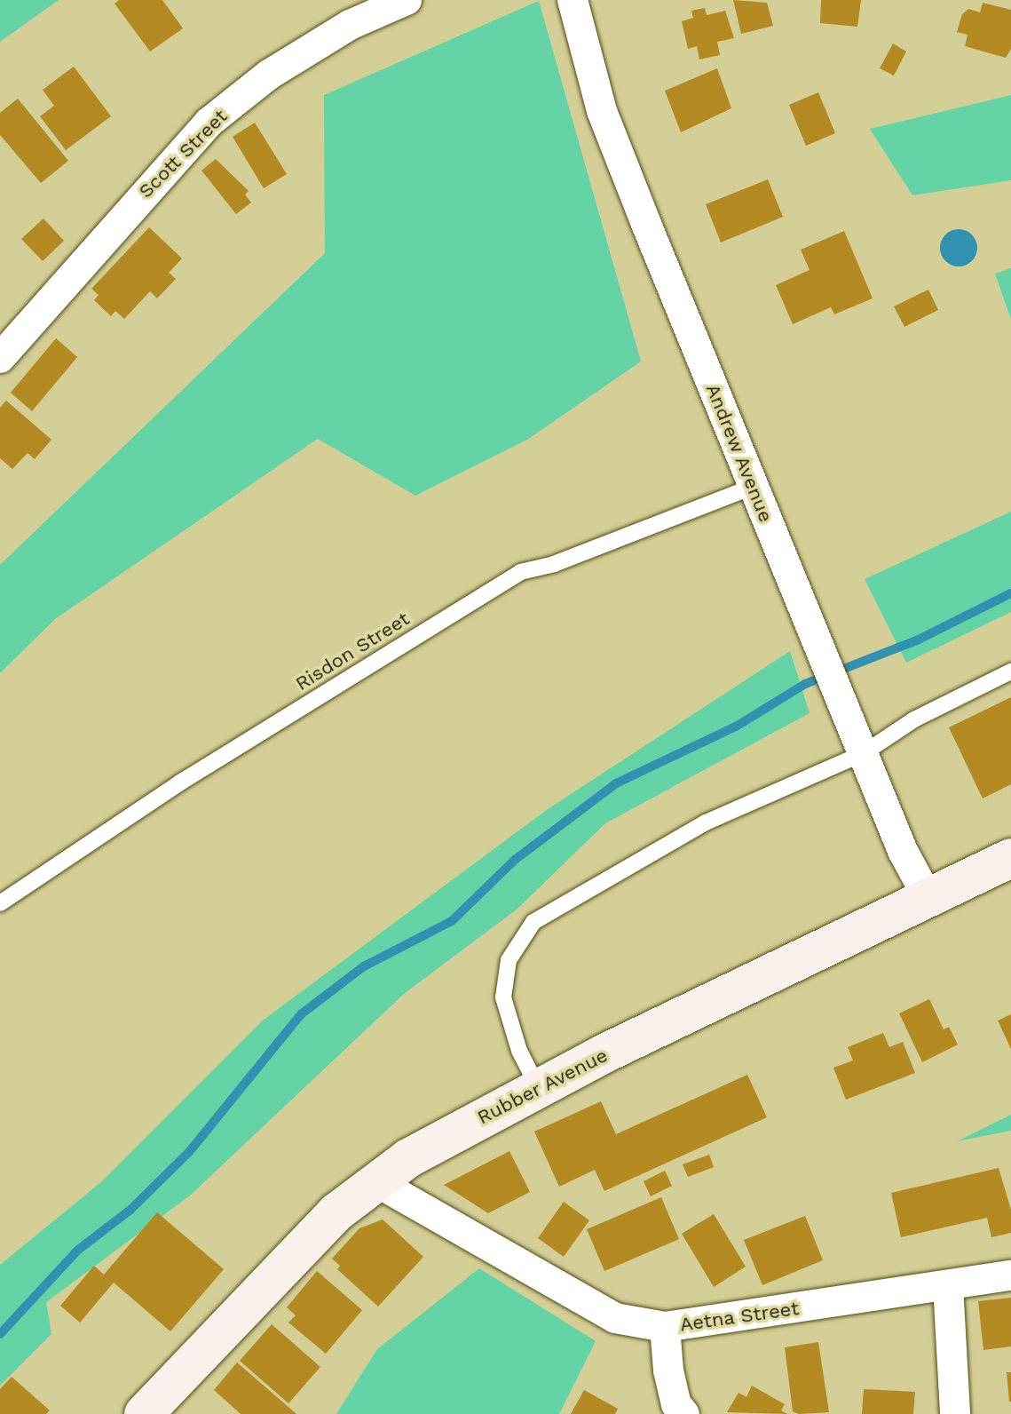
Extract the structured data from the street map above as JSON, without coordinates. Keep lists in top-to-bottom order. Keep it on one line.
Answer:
{"streets":{"street":["Scott Street","Andrew Avenue","Rubber Avenue","Aetna Street"],"lane":["Risdon Street"]},"crossings":[["Andrew Avenue","Risdon Street"],["Andrew Avenue","Rubber Avenue"],["Rubber Avenue","Aetna Street"]]}
